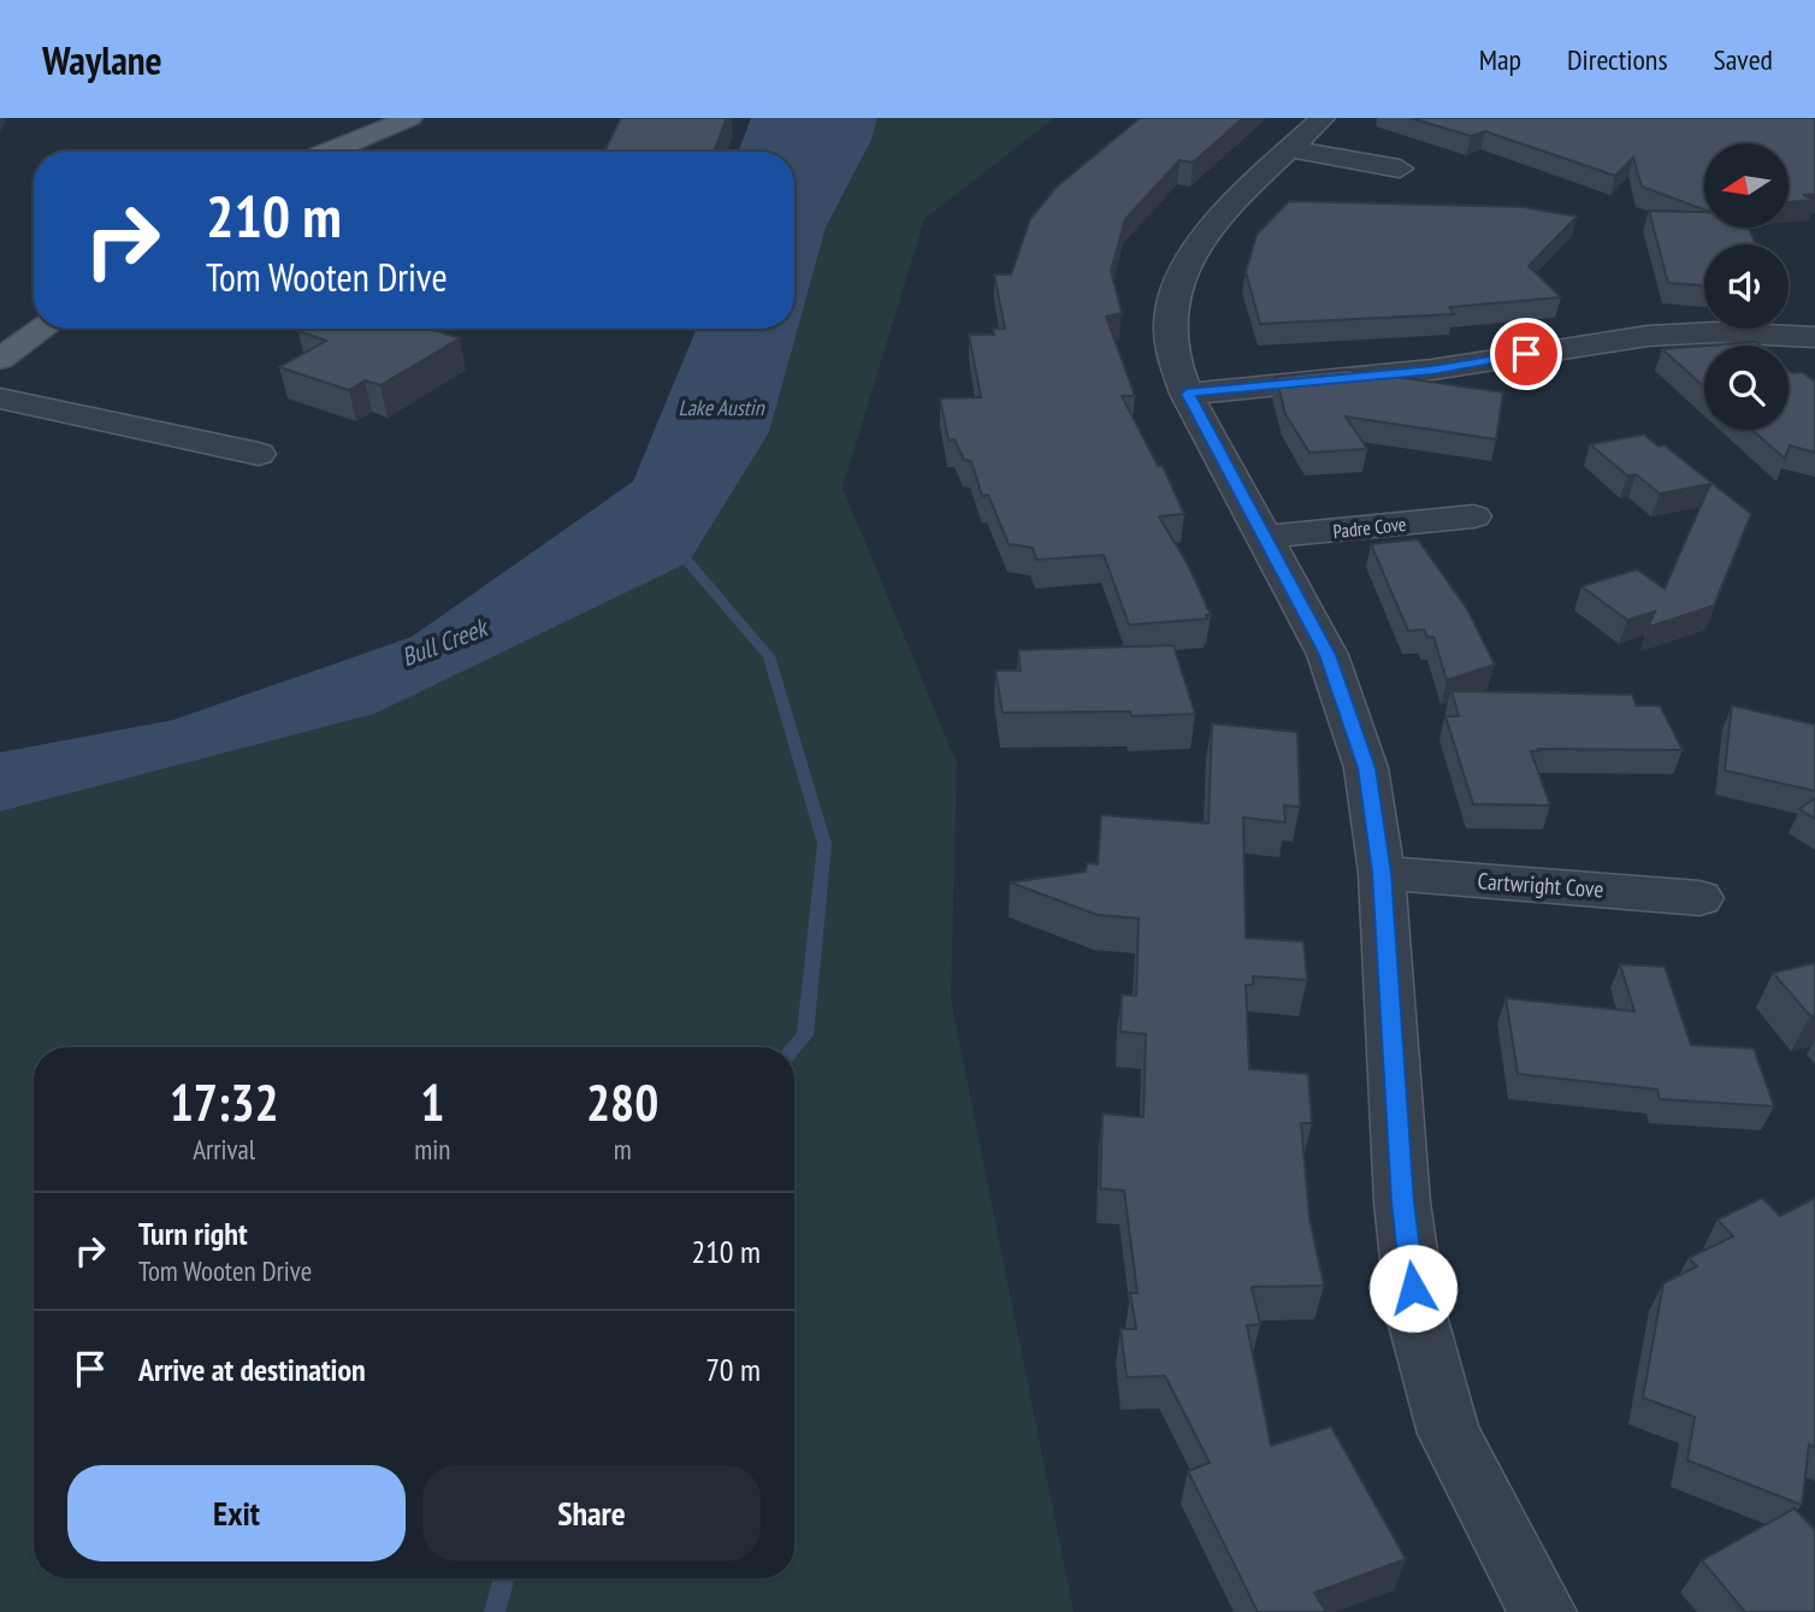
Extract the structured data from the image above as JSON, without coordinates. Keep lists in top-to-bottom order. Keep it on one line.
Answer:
{"streets":{"street":["Padre Cove","Cartwright Cove"]},"water":["Lake Austin","Bull Creek"],"north":"left","page":{"header":"Waylane","nav":["Map","Directions","Saved"],"turn":["210 m","Tom Wooten Drive"],"eta":["17:32","Arrival","1","min","280","m"],"list":[{"name":"Turn right","note":"Tom Wooten Drive","value":"210 m"},{"name":"Arrive at destination","value":"70 m"}],"buttons":["Exit","Share"]}}
